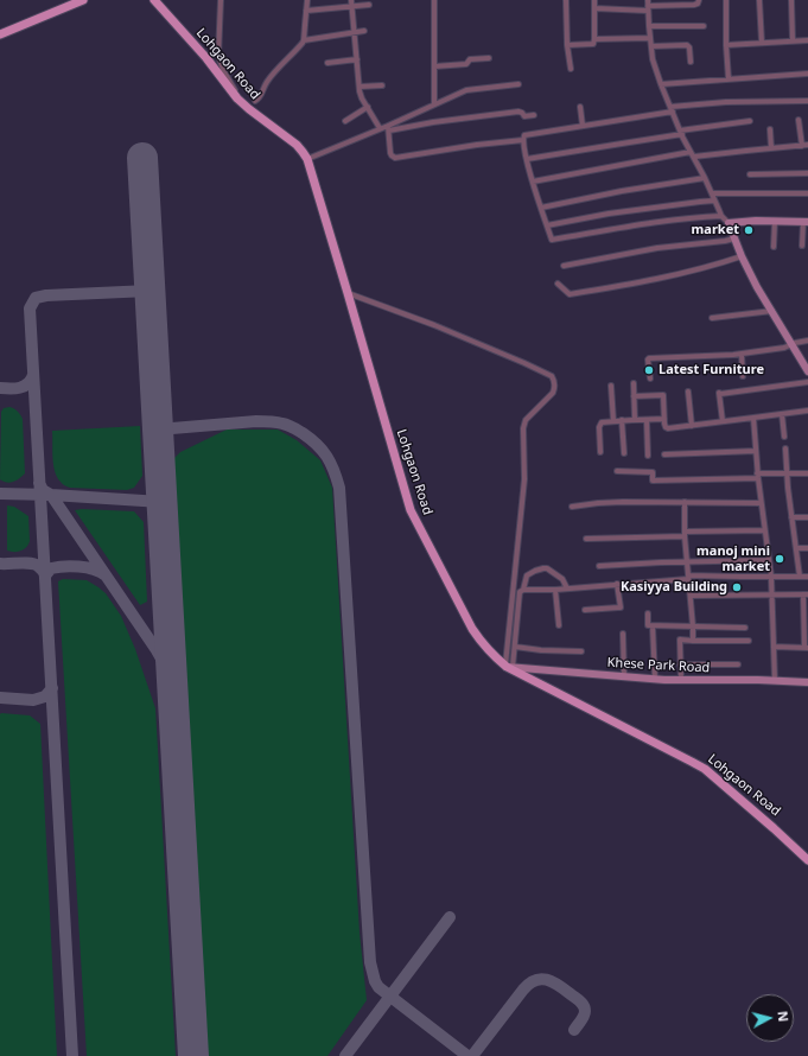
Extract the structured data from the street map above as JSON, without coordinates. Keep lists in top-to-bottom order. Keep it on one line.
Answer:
{"streets":{"main road":["Lohgaon Road"],"street":["Khese Park Road"]},"crossings":[["Lohgaon Road","Khese Park Road"]],"places":["market","Latest Furniture","manoj mini market","Kasiyya Building"],"north":"right"}
